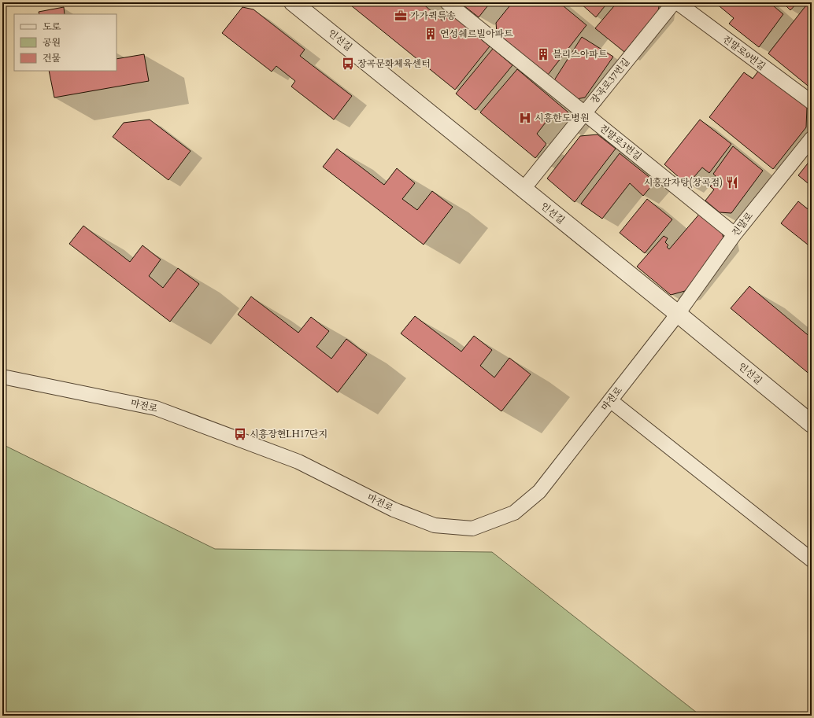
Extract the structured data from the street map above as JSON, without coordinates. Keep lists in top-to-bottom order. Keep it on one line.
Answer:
{"streets":{"street":["인선길","진말로9번길","장곡로37번길","진말로3번길","진말로","마전로"]},"crossings":[["인선길","장곡로37번길"],["인선길","진말로"],["인선길","마전로"],["장곡로37번길","진말로3번길"],["진말로3번길","진말로"],["진말로","마전로"]],"places":{"office":["가가퀵특송"],"building":["연성쉐르빌아파트","블리스아파트"],"bus stop":["장곡문화체육센터","시흥장현LH17단지"],"hospital":["시흥한도병원"],"restaurant":["시흥감자탕(장곡점)"]},"legend":["도로","공원","건물"]}
